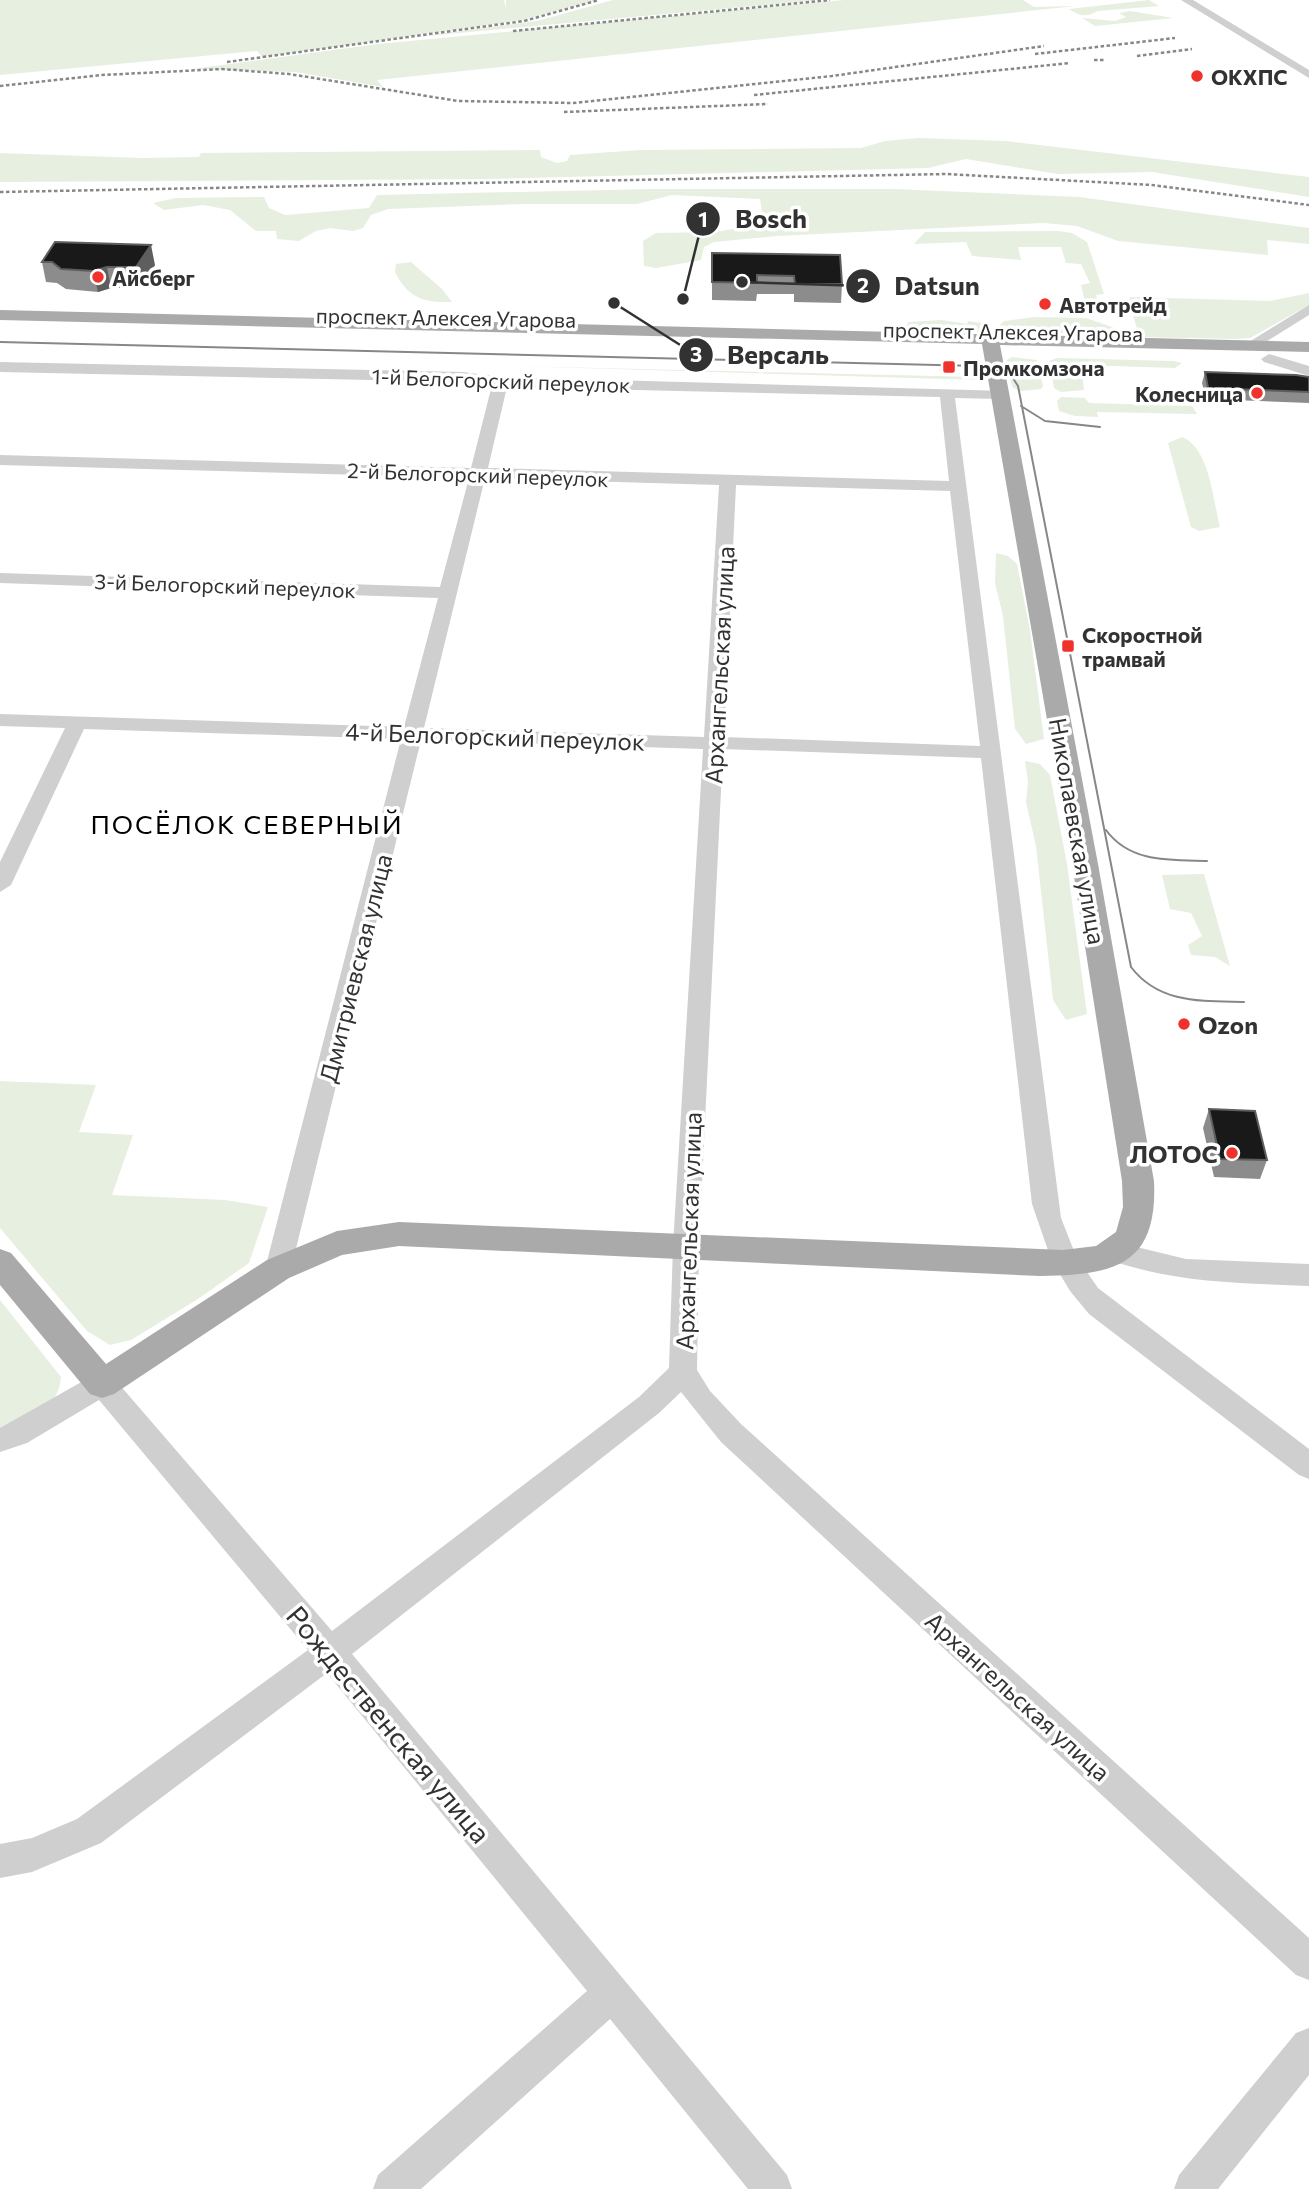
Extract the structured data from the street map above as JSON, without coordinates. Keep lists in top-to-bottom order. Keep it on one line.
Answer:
{"streets":{"main road":["проспект Алексея Угарова","Николаевская улица","Рождественская улица"],"street":["1-й Белогорский переулок","2-й Белогорский переулок","3-й Белогорский переулок","Архангельская улица","4-й Белогорский переулок","Дмитриевская улица"]},"crossings":[["проспект Алексея Угарова","Николаевская улица"],["1-й Белогорский переулок","Николаевская улица"],["1-й Белогорский переулок","Дмитриевская улица"],["2-й Белогорский переулок","Архангельская улица"],["2-й Белогорский переулок","Дмитриевская улица"],["3-й Белогорский переулок","Дмитриевская улица"],["Архангельская улица","4-й Белогорский переулок"],["4-й Белогорский переулок","Дмитриевская улица"]],"districts":["ПОСЁЛОК СЕВЕРНЫЙ"],"places":{"other":["ОКХПС","Айсберг","Datsun","Bosch","Версаль","Автотрейд","Колесница","Ozon","ЛОТОС"],"transit":["Промкомзона","Скоростной трамвай"]}}
